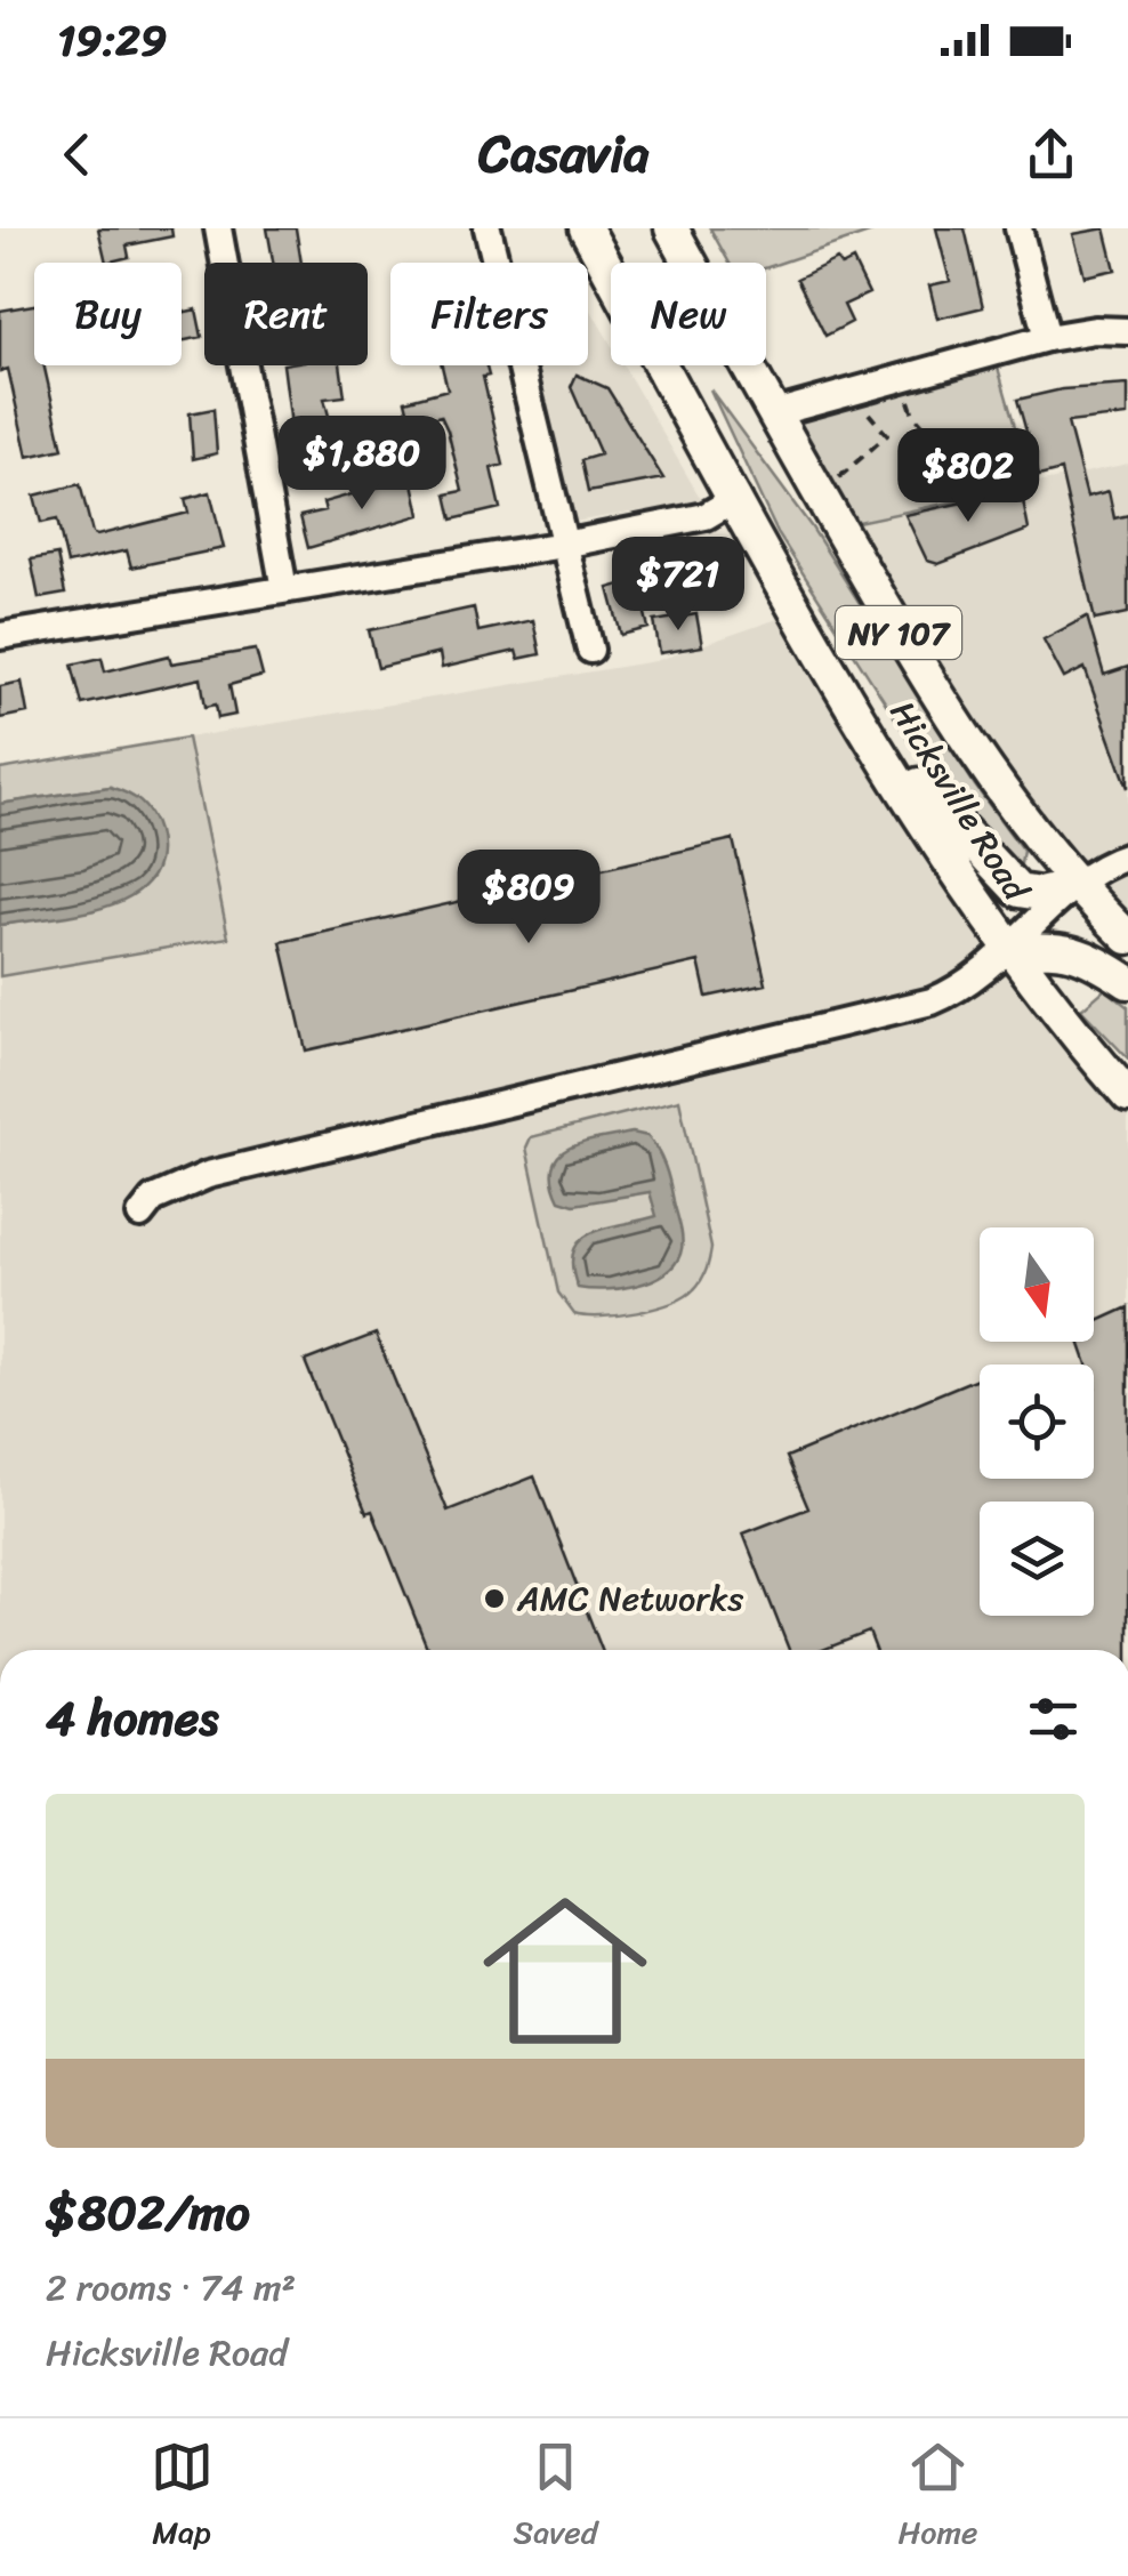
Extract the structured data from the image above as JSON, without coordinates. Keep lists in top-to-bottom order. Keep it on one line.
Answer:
{"streets":{"main road":["NY 107","Hicksville Road"]},"crossings":[["NY 107","Hicksville Road"]],"places":["AMC Networks"],"north":"bottom","page":{"status":"19:29","header":"Casavia","chip":["Buy","Rent","Filters","New"],"price":["$1,880","$802","$721","$809"],"heading":"4 homes","list":[{"name":"$802/mo","note":"2 rooms · 74 m² · Hicksville Road"}],"tabs":["Map","Saved","Home"]}}
